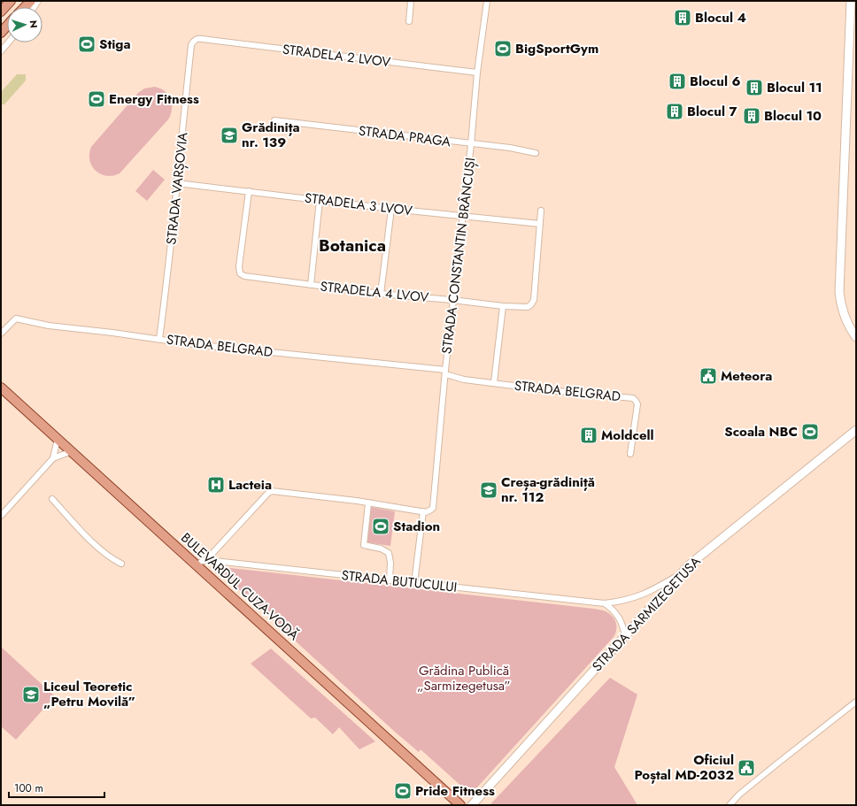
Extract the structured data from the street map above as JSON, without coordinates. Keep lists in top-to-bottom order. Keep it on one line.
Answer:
{"streets":{"main road":["BULEVARDUL CUZA-VODĂ","STRADA SARMIZEGETUSA"],"street":["STRADELA 2 LVOV","STRADA PRAGA","STRADA VARȘOVIA","STRADELA 3 LVOV","STRADA CONSTANTIN BRÂNCUȘI","STRADELA 4 LVOV","STRADA BELGRAD","STRADA BUTUCULUI"]},"crossings":[["STRADELA 2 LVOV","STRADA VARȘOVIA"],["STRADELA 2 LVOV","STRADA CONSTANTIN BRÂNCUȘI"],["STRADA PRAGA","STRADA CONSTANTIN BRÂNCUȘI"],["STRADA VARȘOVIA","STRADELA 3 LVOV"],["STRADA VARȘOVIA","STRADA BELGRAD"],["STRADELA 3 LVOV","STRADA CONSTANTIN BRÂNCUȘI"],["STRADELA 3 LVOV","STRADELA 4 LVOV"],["STRADA CONSTANTIN BRÂNCUȘI","STRADELA 4 LVOV"],["STRADA CONSTANTIN BRÂNCUȘI","STRADA BELGRAD"],["STRADA BUTUCULUI","STRADA SARMIZEGETUSA"]],"districts":["Botanica"],"parks":["Grădina Publică „Sarmizegetusa”"],"places":{"building":["Blocul 4","Blocul 6","Blocul 11","Blocul 7","Blocul 10","Moldcell"],"sports":["Stiga","BigSportGym","Energy Fitness","Scoala NBC","Stadion","Pride Fitness"],"school or university":["Grădinița nr. 139","Creșa-grădiniță nr. 112","Liceul Teoretic „Petru Movilă”"],"public building":["Meteora","Oficiul Poștal MD-2032"],"hospital":["Lacteia"]},"scale_bar":"100 m","north":"right"}
